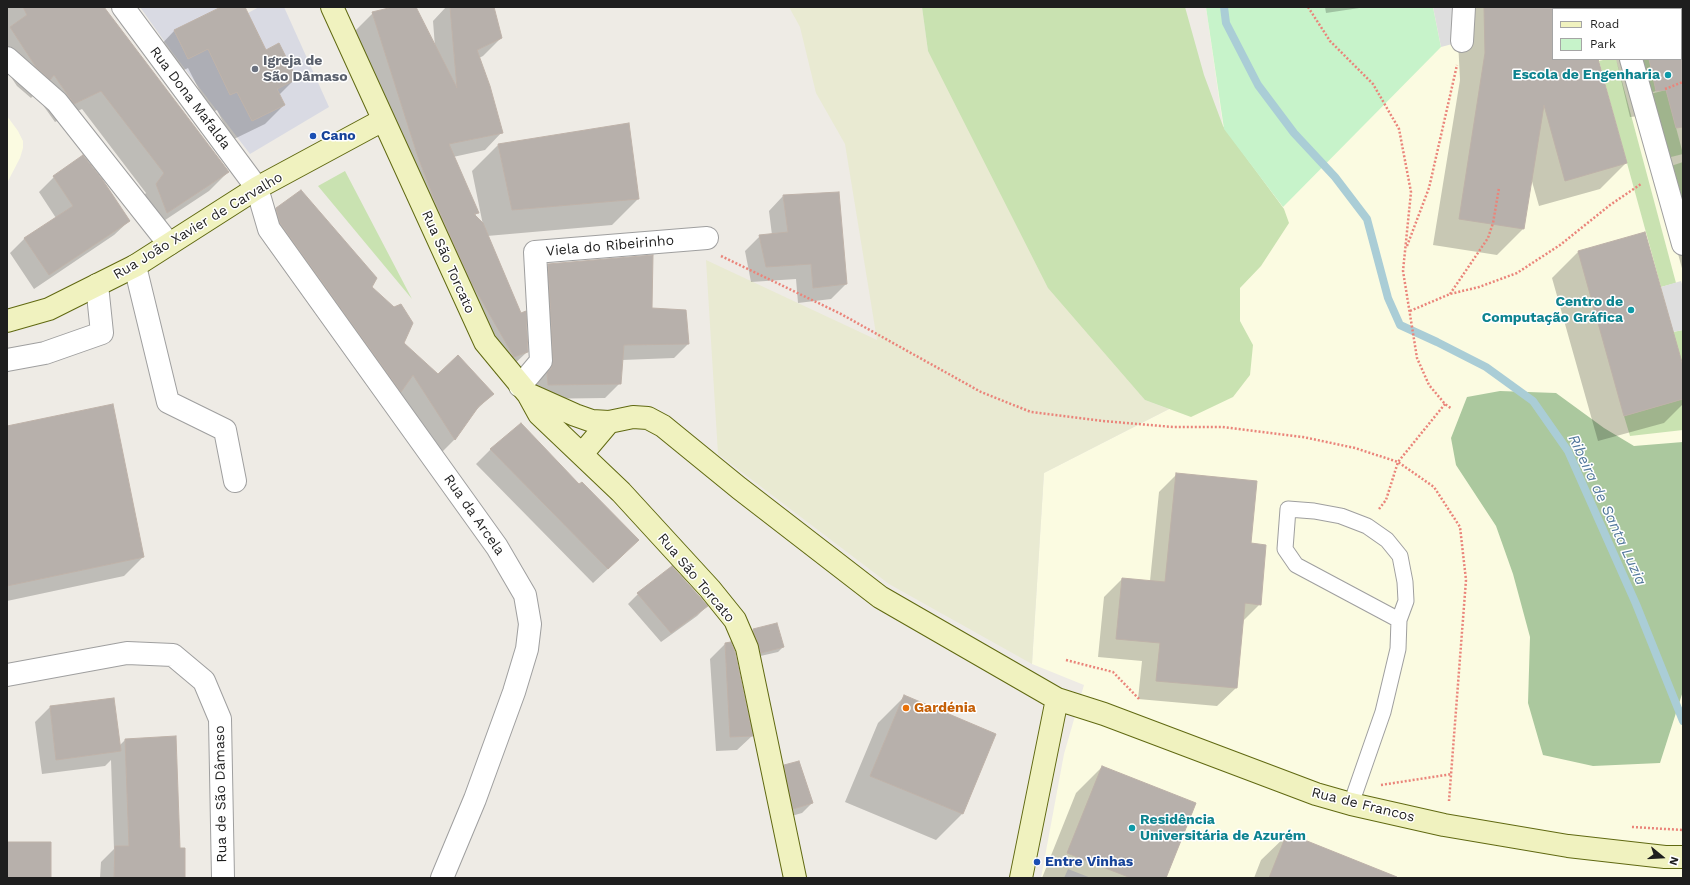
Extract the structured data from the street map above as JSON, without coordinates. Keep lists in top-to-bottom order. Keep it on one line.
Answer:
{"streets":{"street":["Rua Dona Mafalda","Rua João Xavier de Carvalho","Viela do Ribeirinho","Rua São Torcato","Rua da Arcela","Rua de São Dâmaso","Rua de Francos"]},"crossings":[["Rua Dona Mafalda","Rua João Xavier de Carvalho"],["Rua Dona Mafalda","Rua da Arcela"],["Rua João Xavier de Carvalho","Rua São Torcato"],["Rua João Xavier de Carvalho","Rua da Arcela"],["Viela do Ribeirinho","Rua São Torcato"],["Rua São Torcato","Rua de Francos"]],"water":["Ribeira de Santa Luzia"],"places":["Igreja de São Dâmaso","Escola de Engenharia","Cano","Centro de Computação Gráfica","Gardénia","Residência Universitária de Azurém","Entre Vinhas"],"legend":["Road","Park"],"north":"right"}
